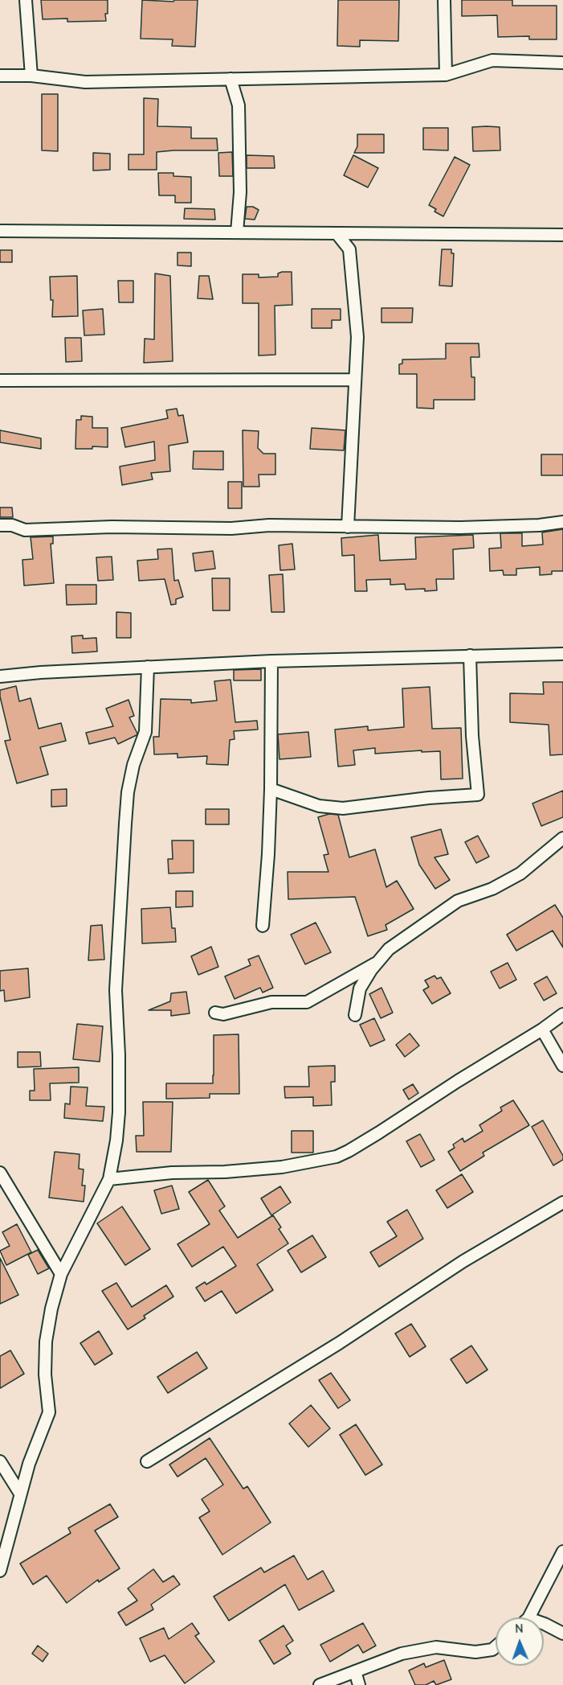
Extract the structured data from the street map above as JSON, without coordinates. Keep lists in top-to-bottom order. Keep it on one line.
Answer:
{"north":"top"}
